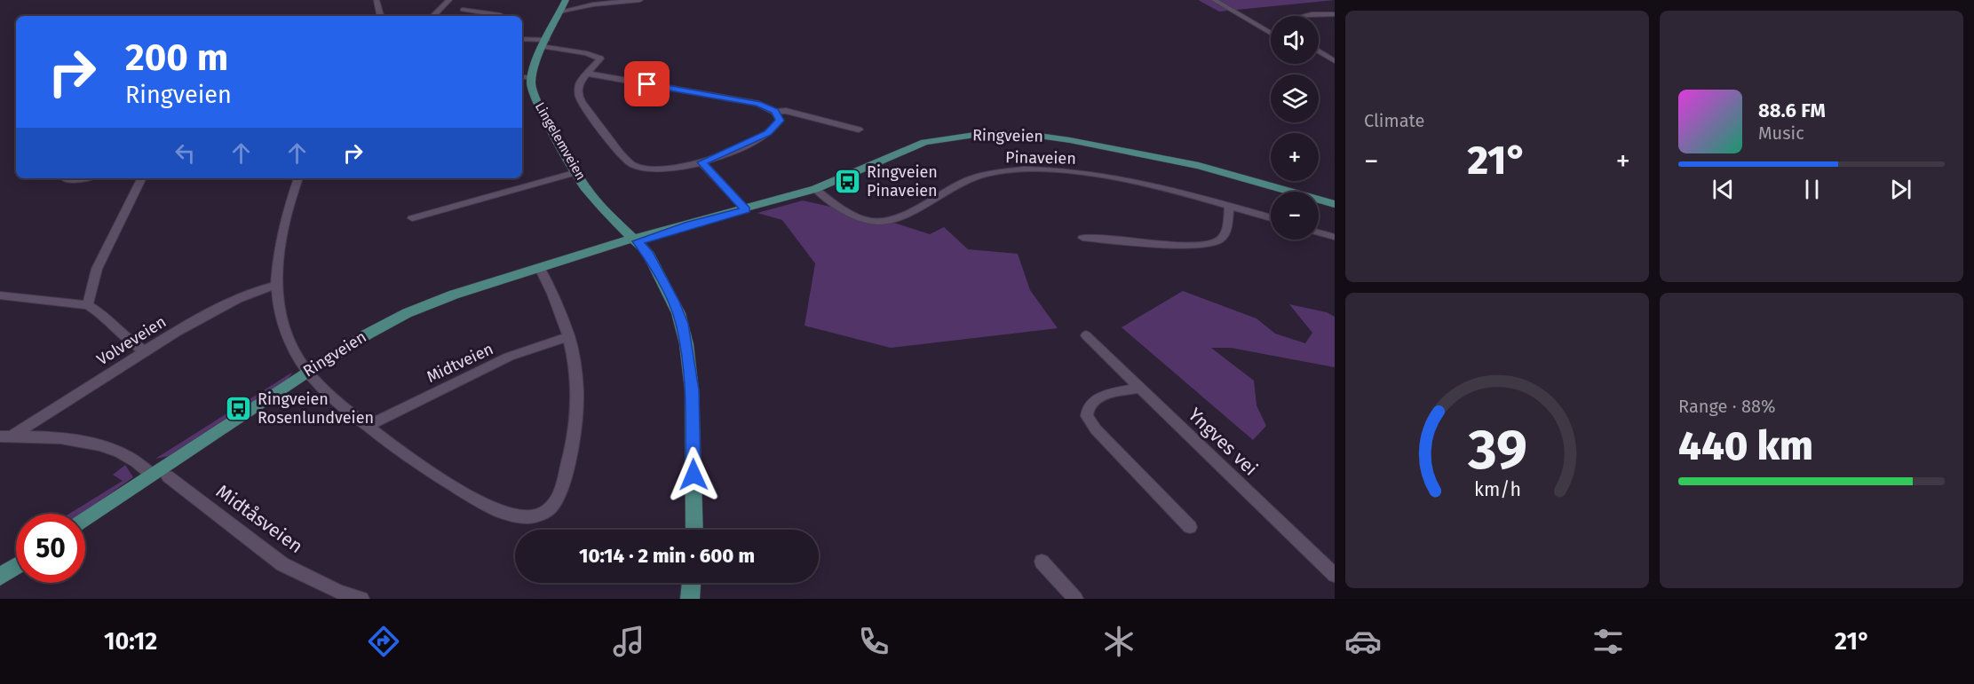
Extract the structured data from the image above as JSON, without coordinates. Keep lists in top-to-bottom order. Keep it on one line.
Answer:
{"streets":{"main road":["Ringveien","Lingelemveien"],"street":["Pinaveien","Volveveien","Midtveien","Yngves vei","Midtåsveien"]},"crossings":[["Ringveien","Lingelemveien"],["Ringveien","Pinaveien"],["Ringveien","Midtåsveien"],["Volveveien","Midtåsveien"]],"places":{"bus stop":["Ringveien Pinaveien","Ringveien Rosenlundveien"]},"page":{"tile":["Climate",["Range · 88%","440 km"]],"map_buttons":["+","−"],"turn":["200 m","Ringveien"],"song":["88.6 FM","Music"],"heat":["−","21°","+"],"limit":"50","trip":"10:14 · 2 min · 600 m","tabs":["10:12","21°"],"gauge":["39","km/h"]}}
